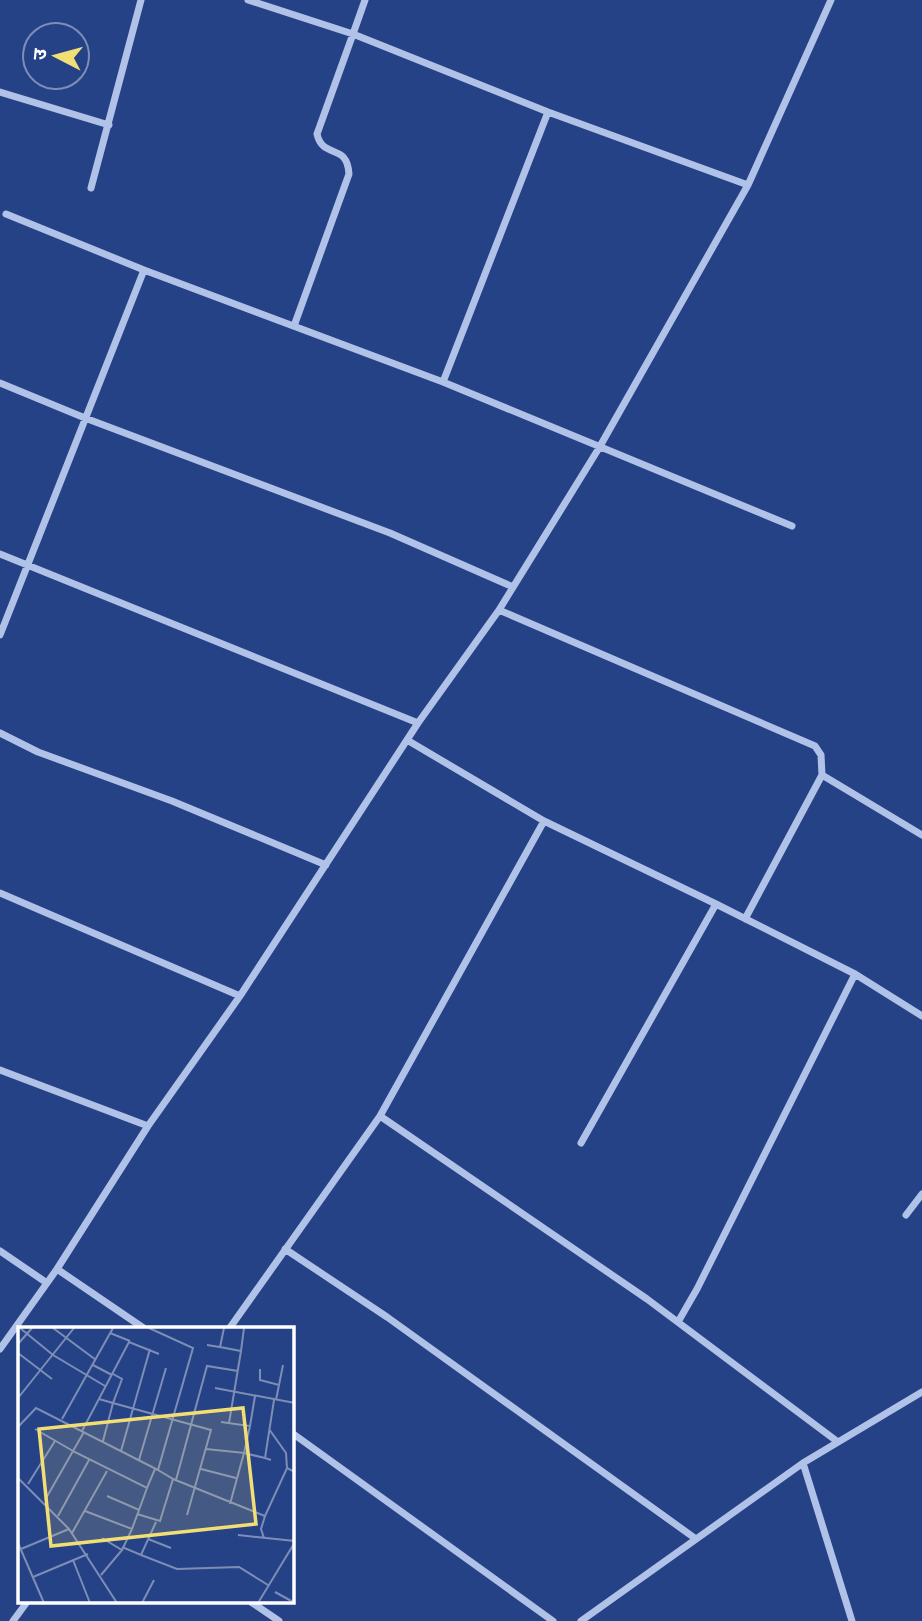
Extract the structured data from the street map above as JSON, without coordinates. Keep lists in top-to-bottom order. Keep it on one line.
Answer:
{"north":"left"}
